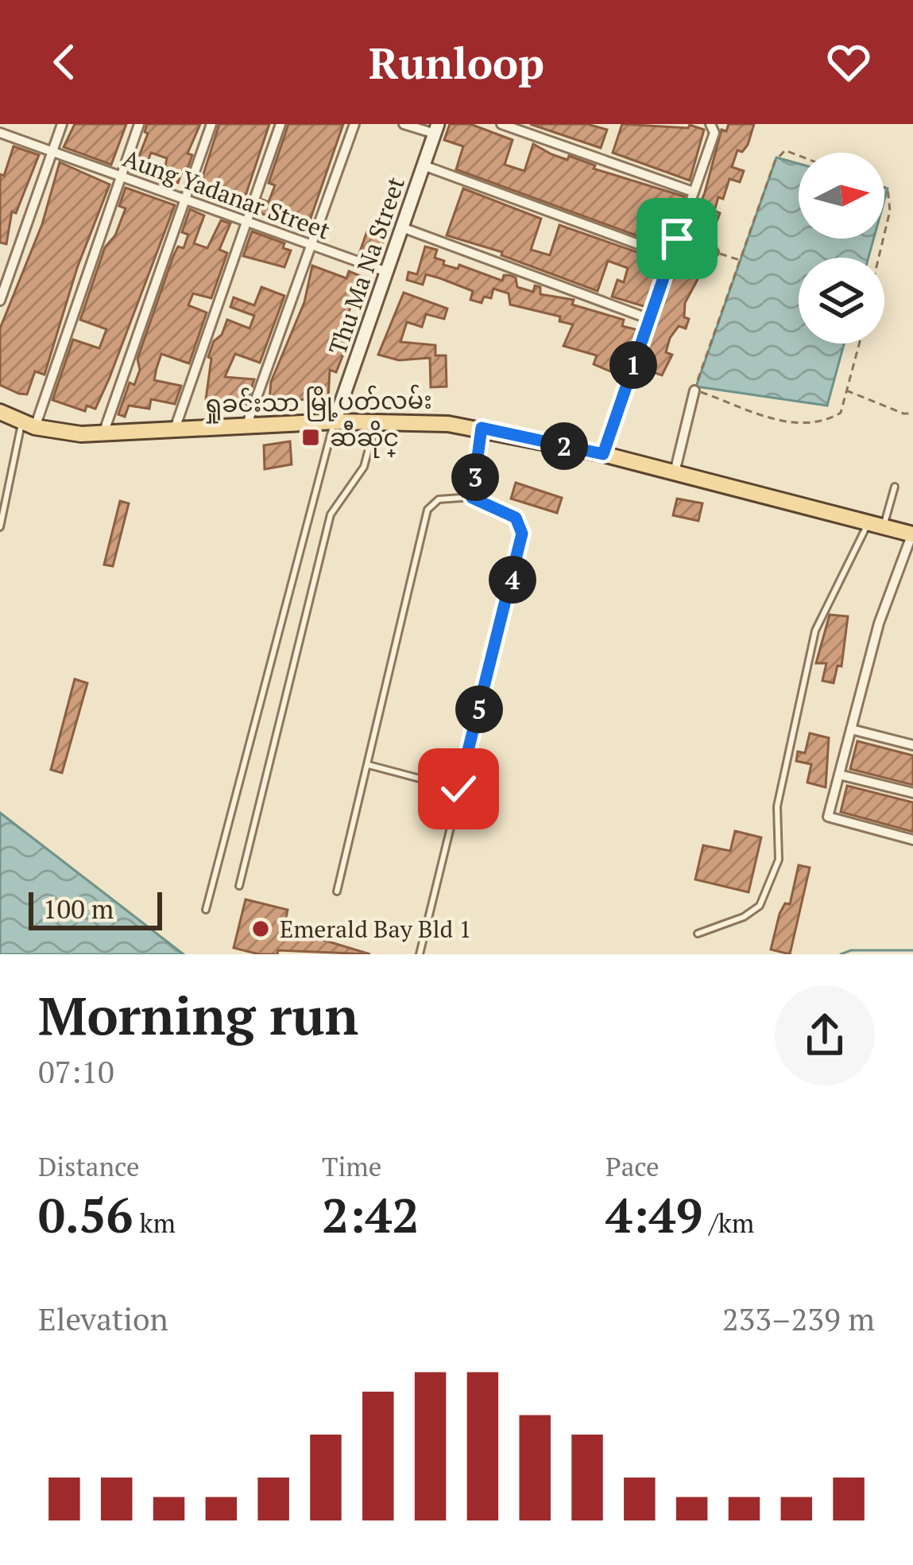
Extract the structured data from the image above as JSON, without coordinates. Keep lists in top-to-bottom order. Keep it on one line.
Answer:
{"streets":{"main road":["ရှုခင်းသာ မြို့ပတ်လမ်း"],"street":["Aung Yadanar Street","Thu Ma Na Street"]},"crossings":[["Aung Yadanar Street","Thu Ma Na Street"],["Thu Ma Na Street","ရှုခင်းသာ မြို့ပတ်လမ်း"]],"places":{"transit":["ဆီဆိုင္"],"other":["Emerald Bay Bld 1"]},"scale_bar":"100 m","north":"right","page":{"header":"Runloop","pins":["1","2","3","4","5"],"scale":"100 m","heading":["Morning run","07:10"],"stats":[["Distance","0.56 km"],["Time","2:42"],["Pace","4:49 /km"]],"chart":["Elevation","233–239 m"]}}
